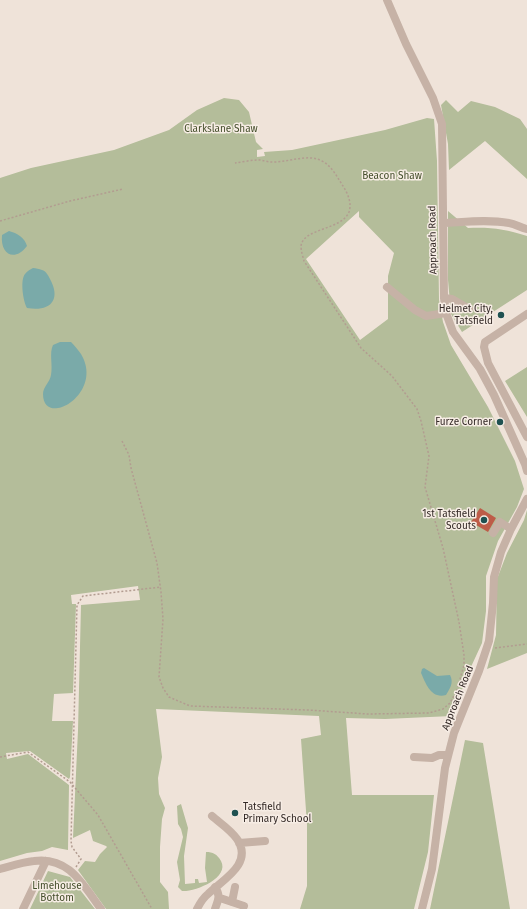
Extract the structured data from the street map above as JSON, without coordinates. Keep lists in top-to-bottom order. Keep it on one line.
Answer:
{"streets":{"street":["Approach Road"]},"parks":["Clarkslane Shaw","Beacon Shaw","Limehouse Bottom"],"places":["Helmet City, Tatsfield","Furze Corner","1st Tatsfield Scouts","Tatsfield Primary School"]}
